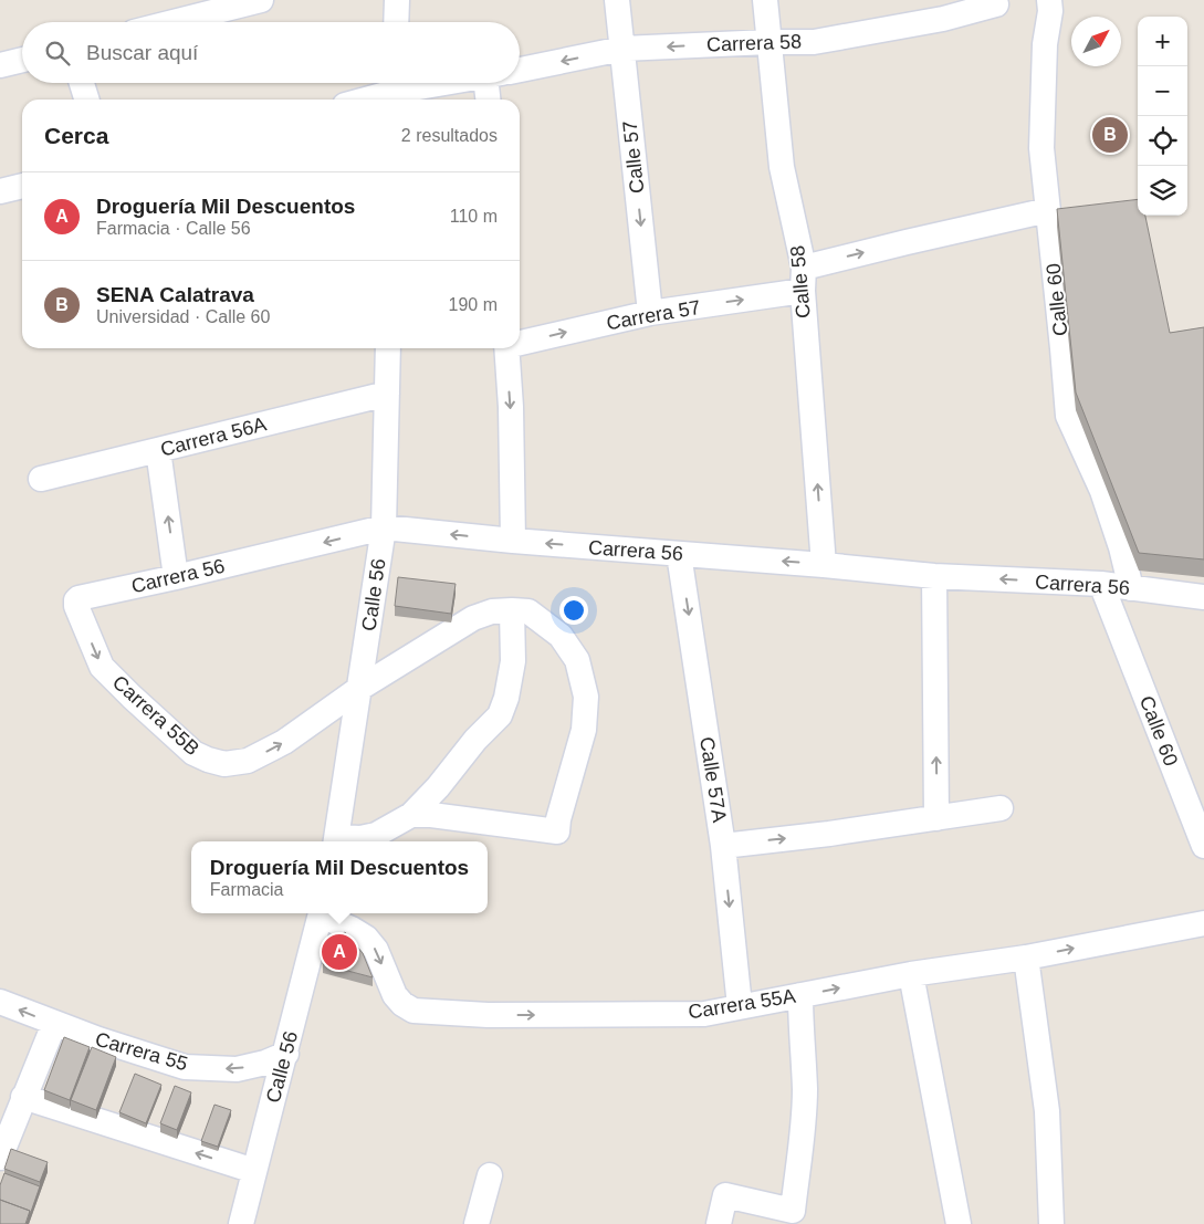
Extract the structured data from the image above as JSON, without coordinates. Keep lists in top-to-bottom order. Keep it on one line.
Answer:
{"streets":{"street":["Carrera 58","Calle 57","Calle 58","Calle 60","Carrera 57","Carrera 56A","Carrera 56","Calle 56","Carrera 55B","Calle 57A","Carrera 55A","Carrera 55"]},"crossings":[["Carrera 58","Calle 57"],["Carrera 58","Calle 58"],["Calle 57","Carrera 57"],["Calle 58","Carrera 57"],["Calle 58","Carrera 56"],["Calle 60","Carrera 57"],["Calle 60","Carrera 56"],["Carrera 56A","Calle 56"],["Carrera 56","Calle 56"],["Carrera 56","Carrera 55B"],["Carrera 56","Calle 57A"],["Calle 56","Carrera 55B"],["Calle 56","Carrera 55"],["Calle 57A","Carrera 55A"]],"one_way":["Carrera 58","Calle 57","Calle 58","Carrera 57","Carrera 56","Calle 57A","Carrera 55A"],"north":"top right","page":{"map_buttons":["+","−"],"search":"Buscar aquí","heading":["Cerca","2 resultados"],"pins":["B","A"],"list":[{"mark":"A","name":"Droguería Mil Descuentos","note":"Farmacia · Calle 56","value":"110 m"},{"mark":"B","name":"SENA Calatrava","note":"Universidad · Calle 60","value":"190 m"}],"popup":["Droguería Mil Descuentos","Farmacia"]}}
